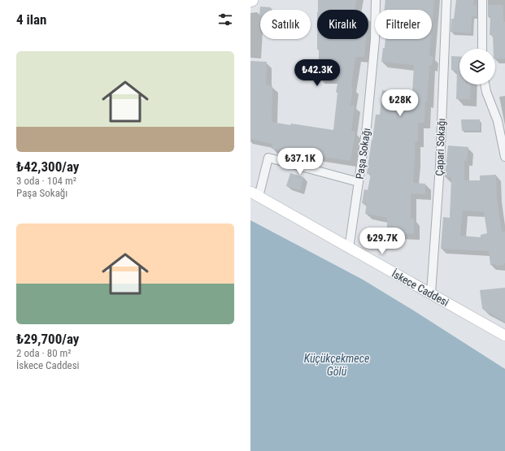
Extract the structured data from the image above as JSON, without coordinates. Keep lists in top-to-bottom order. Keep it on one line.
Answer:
{"streets":{"street":["Çapari Sokağı","Paşa Sokağı","İskece Caddesi"]},"crossings":[["Çapari Sokağı","İskece Caddesi"],["Paşa Sokağı","İskece Caddesi"]],"water":["Küçükçekmece Gölü"],"page":{"heading":"4 ilan","chip":["Satılık","Kiralık","Filtreler"],"list":[{"name":"₺42,300/ay","note":"3 oda · 104 m² · Paşa Sokağı"},{"name":"₺29,700/ay","note":"2 oda · 80 m² · İskece Caddesi"}],"price":["₺42.3K","₺28K","₺37.1K","₺29.7K"]}}
